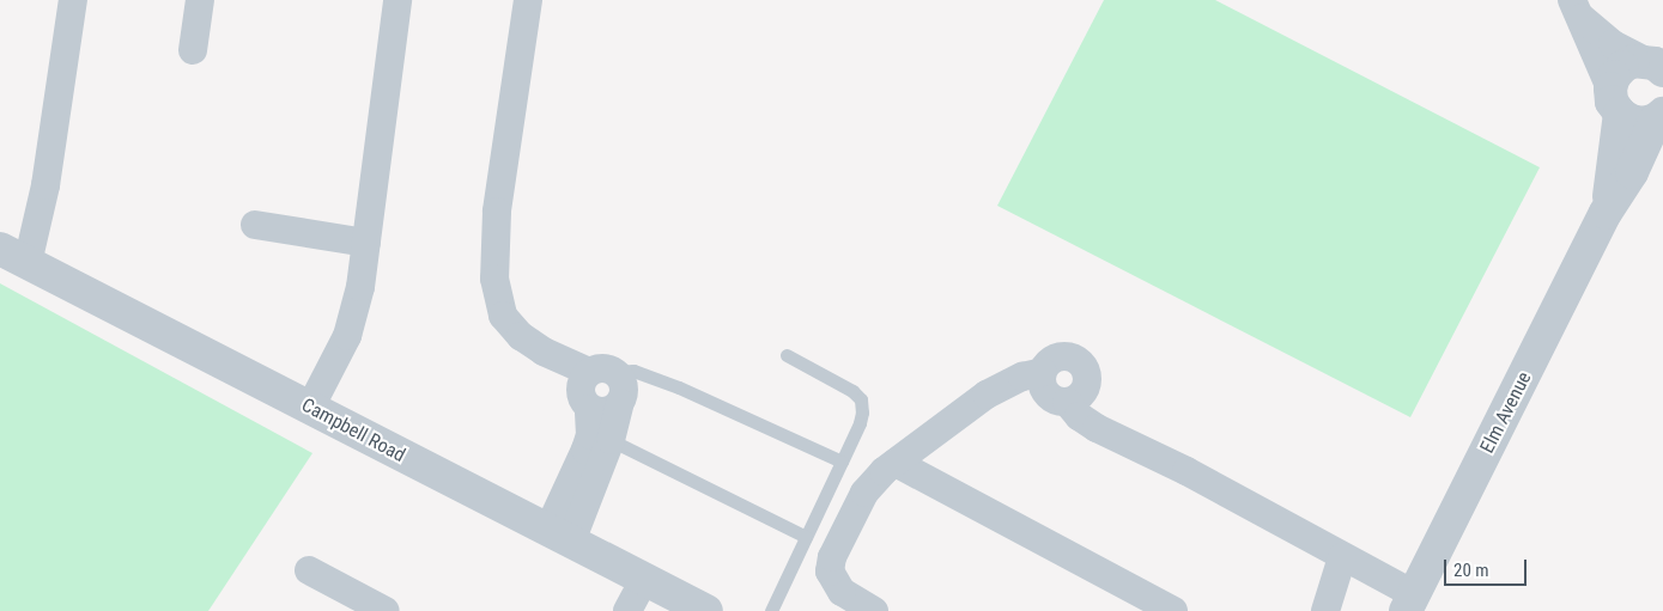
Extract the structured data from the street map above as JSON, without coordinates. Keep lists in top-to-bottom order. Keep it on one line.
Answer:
{"streets":{"street":["Elm Avenue","Campbell Road"]},"scale_bar":"20 m"}
